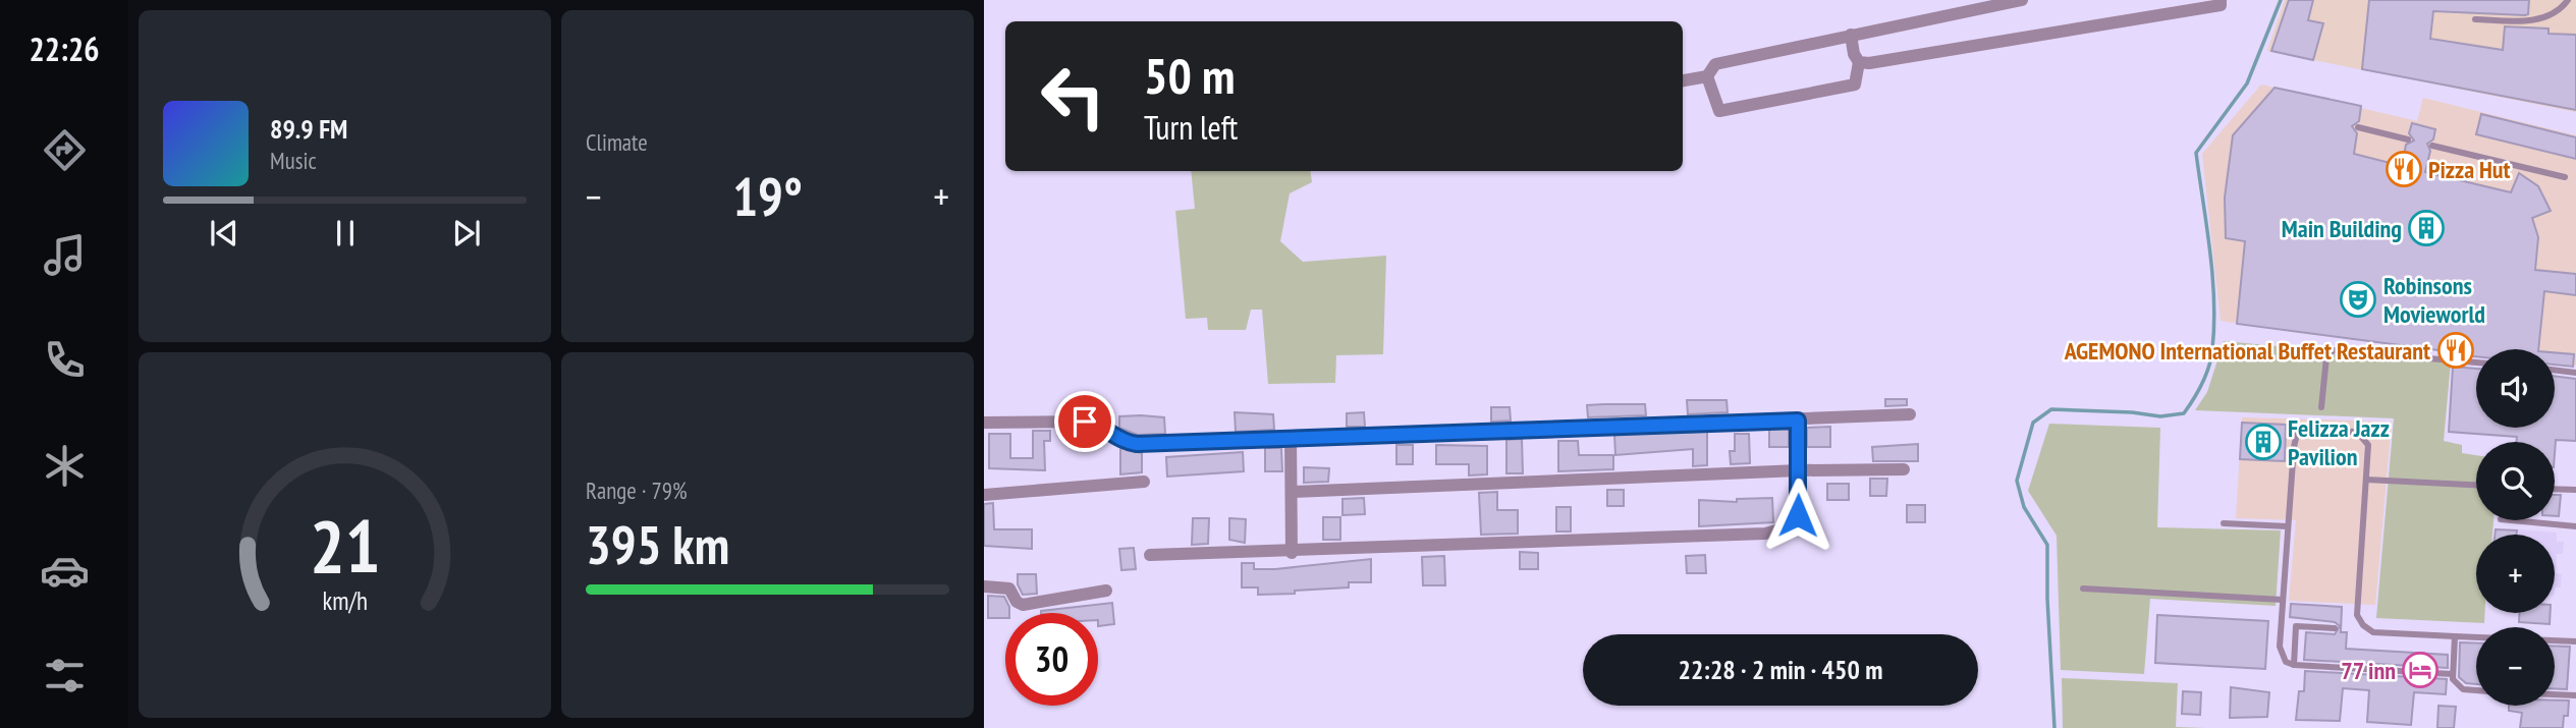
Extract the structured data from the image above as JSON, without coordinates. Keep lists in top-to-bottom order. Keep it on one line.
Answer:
{"places":{"restaurant":["Pizza Hut","AGEMONO International Buffet Restaurant"],"building":["Main Building","Felizza Jazz Pavilion"],"theatre":["Robinsons Movieworld"],"hotel":["77 inn"]},"page":{"tabs":"22:26","tile":["Climate",["Range · 79%","395 km"]],"turn":["50 m","Turn left"],"song":["89.9 FM","Music"],"heat":["−","19°","+"],"map_buttons":["+","−"],"limit":"30","trip":"22:28 · 2 min · 450 m","gauge":["21","km/h"]}}
